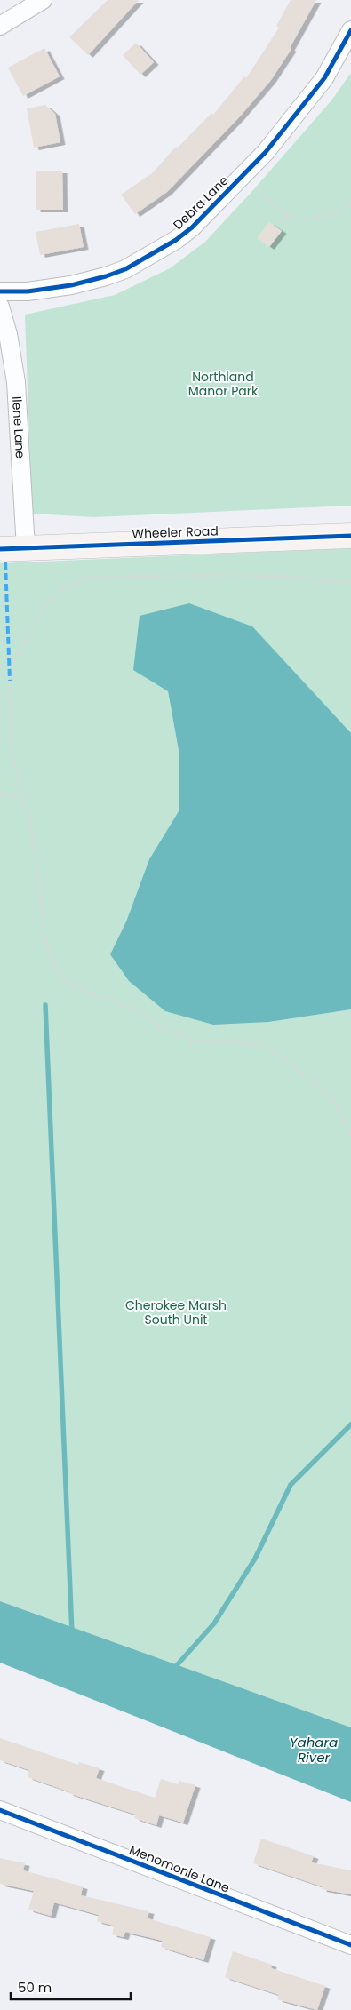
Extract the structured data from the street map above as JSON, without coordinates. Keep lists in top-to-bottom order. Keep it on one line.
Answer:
{"streets":{"street":["Debra Lane","Ilene Lane","Wheeler Road","Menomonie Lane"]},"crossings":[["Ilene Lane","Wheeler Road"]],"water":["Yahara River"],"parks":["Northland Manor Park","Cherokee Marsh South Unit"],"scale_bar":"50 m"}
